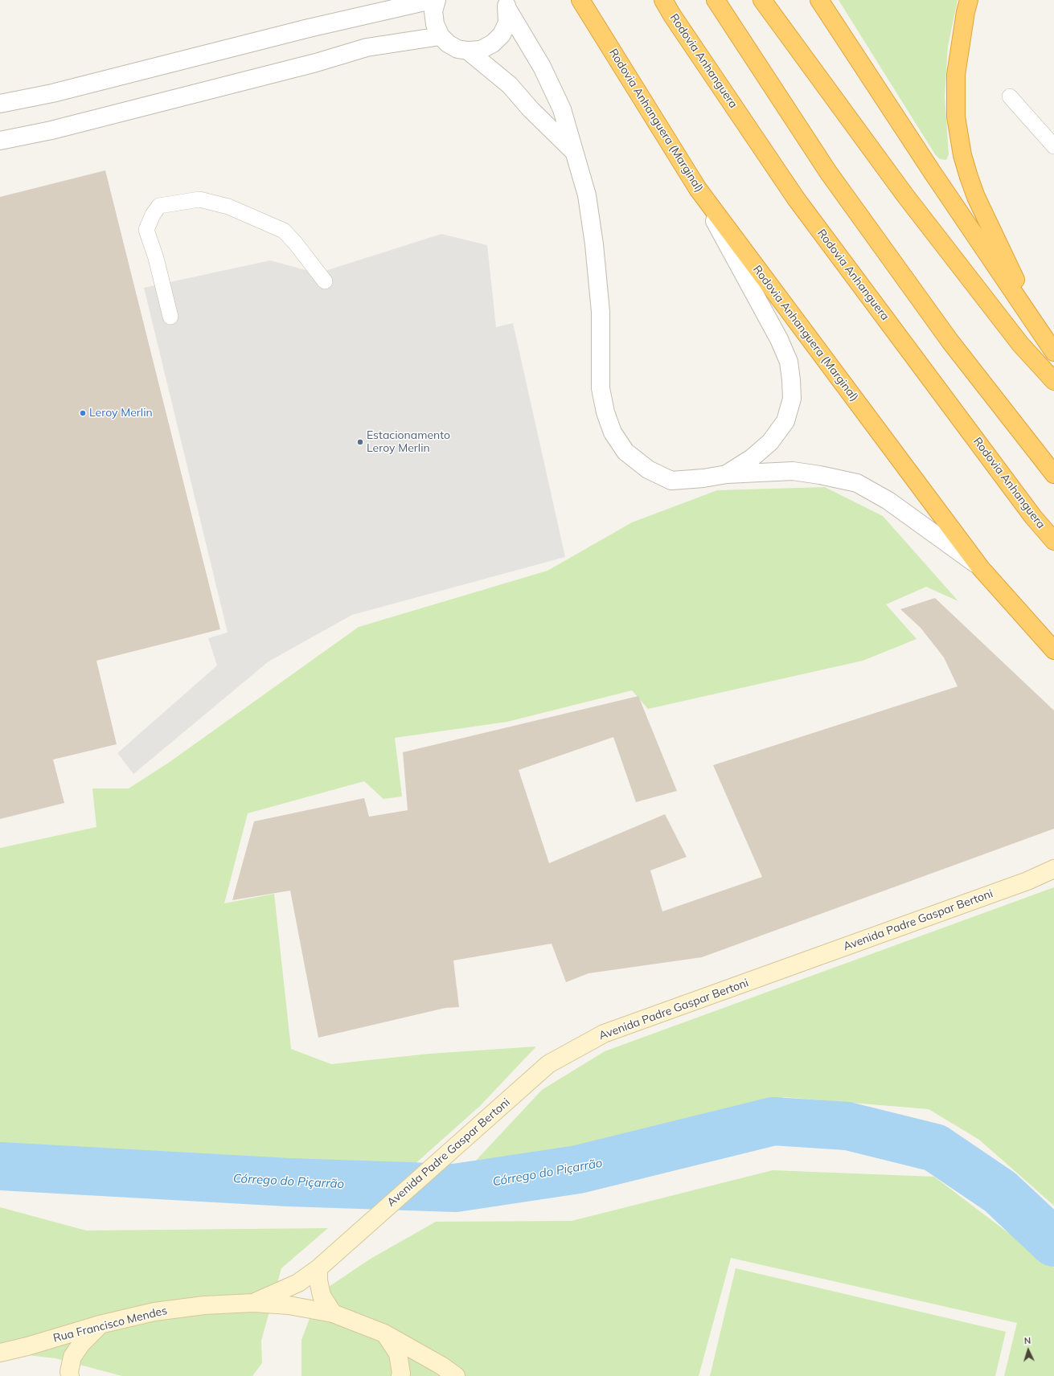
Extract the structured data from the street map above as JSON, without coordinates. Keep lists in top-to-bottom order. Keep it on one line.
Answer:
{"streets":{"highway":["Rodovia Anhanguera","Rodovia Anhanguera (Marginal)"],"street":["Avenida Padre Gaspar Bertoni","Rua Francisco Mendes"]},"crossings":[["Avenida Padre Gaspar Bertoni","Rua Francisco Mendes"]],"water":["Córrego do Piçarrão"],"places":["Leroy Merlin","Estacionamento Leroy Merlin"],"north":"top"}
